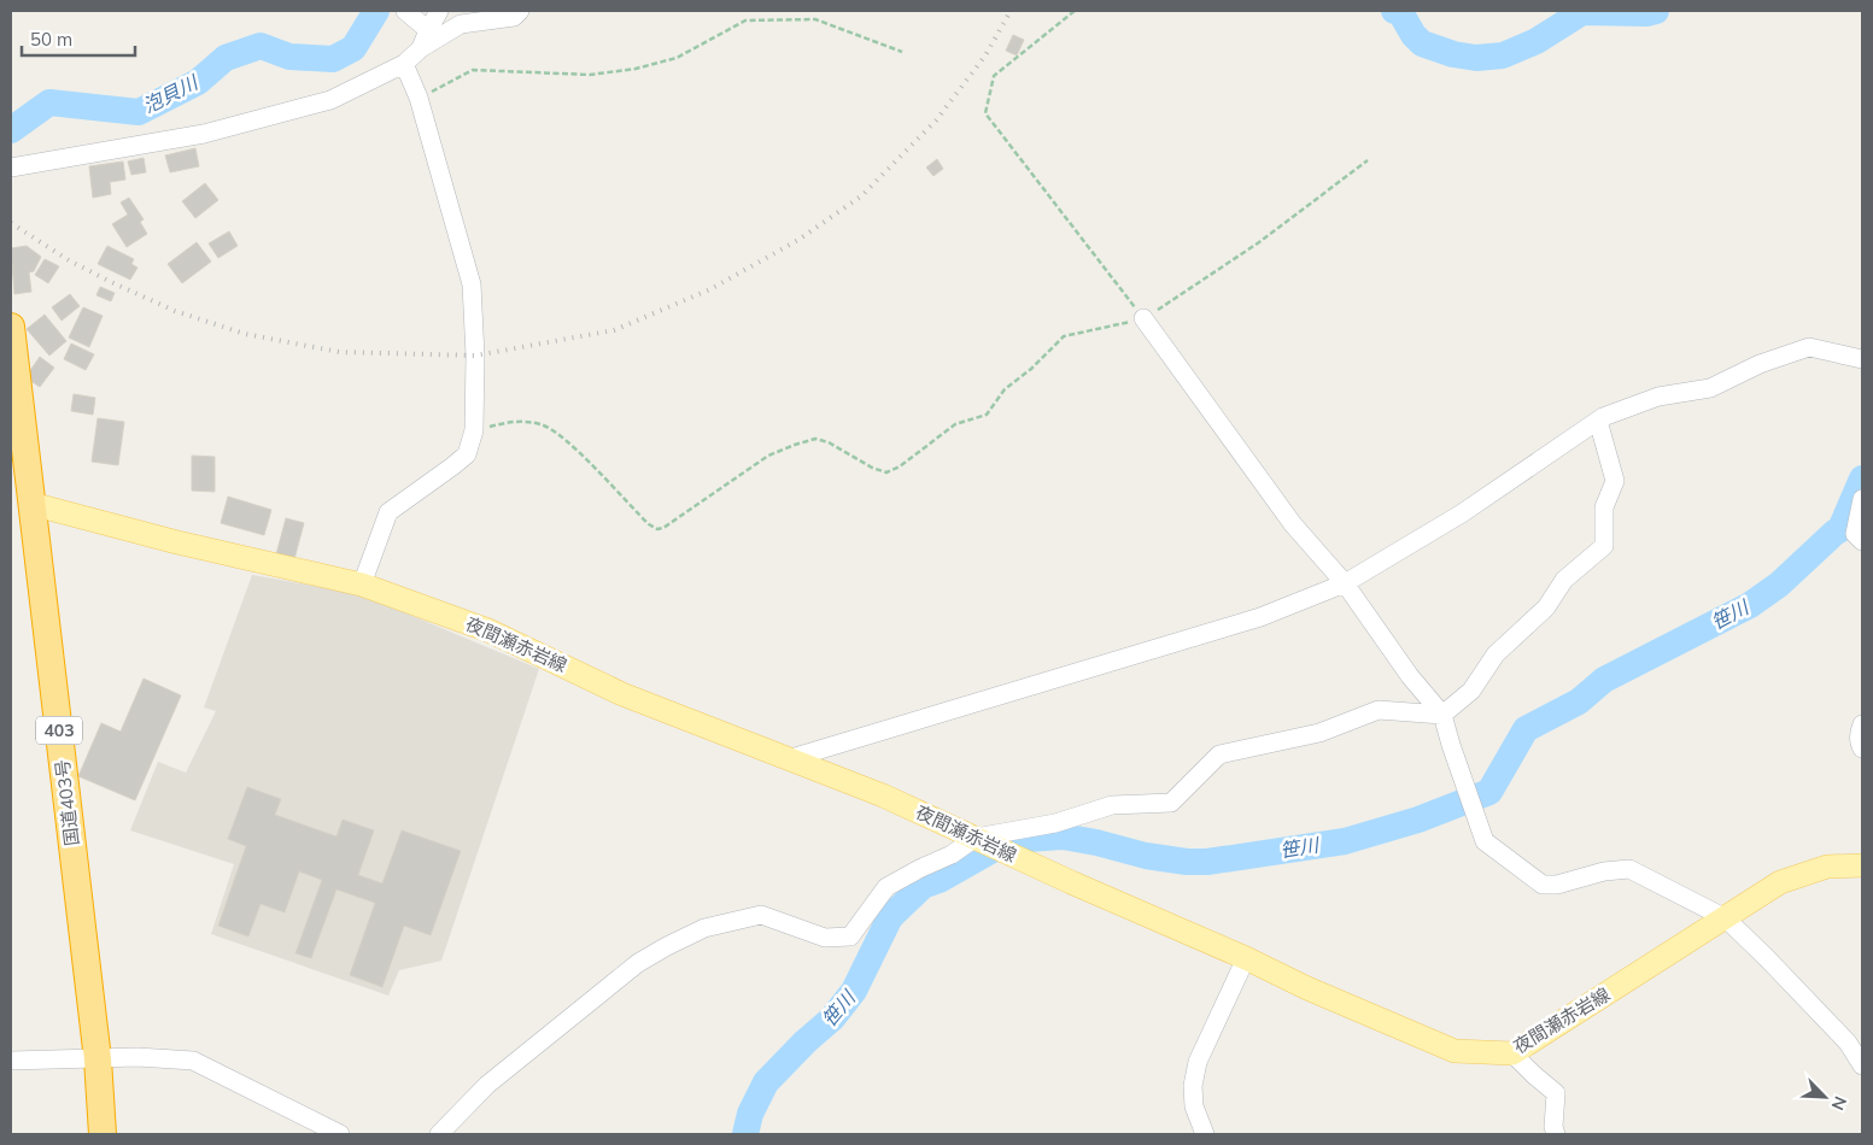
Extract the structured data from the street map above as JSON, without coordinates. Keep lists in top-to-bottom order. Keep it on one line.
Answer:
{"streets":{"highway":["403","国道403号"],"main road":["夜間瀬赤岩線"]},"crossings":[["夜間瀬赤岩線","国道403号"]],"water":["泡貝川","笹川"],"scale_bar":"50 m","north":"bottom right"}
